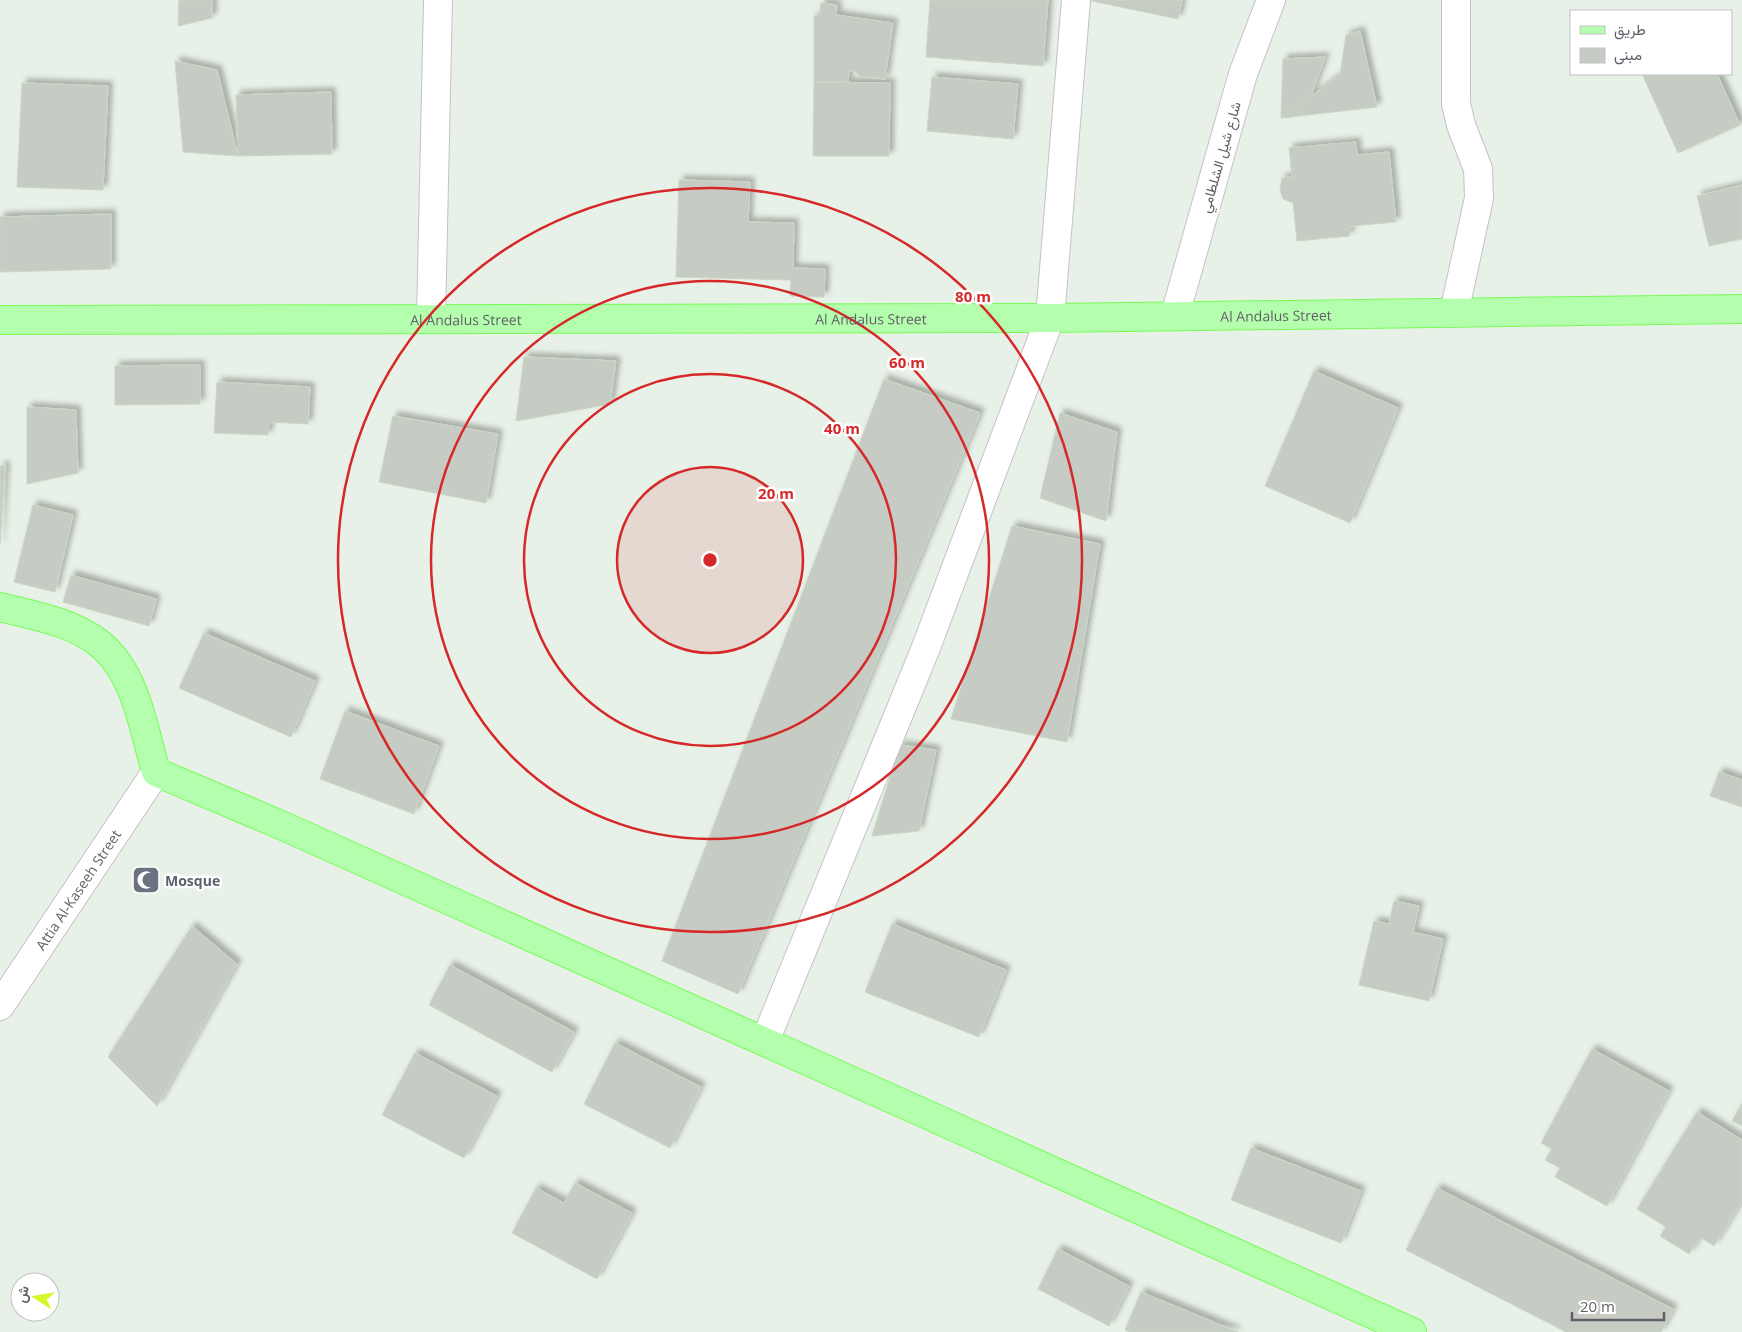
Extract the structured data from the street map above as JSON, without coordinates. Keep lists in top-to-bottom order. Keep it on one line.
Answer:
{"streets":{"main road":["Al Andalus Street"],"street":["شارع شيل الشلطامي","Attia Al-Kaseeh Street"]},"crossings":[["شارع شيل الشلطامي","Al Andalus Street"]],"places":{"mosque":["Mosque"]},"legend":["طريق","مبنى"],"scale_bar":"20 m","north":"left","rings":["80 m","60 m","40 m","20 m"]}
